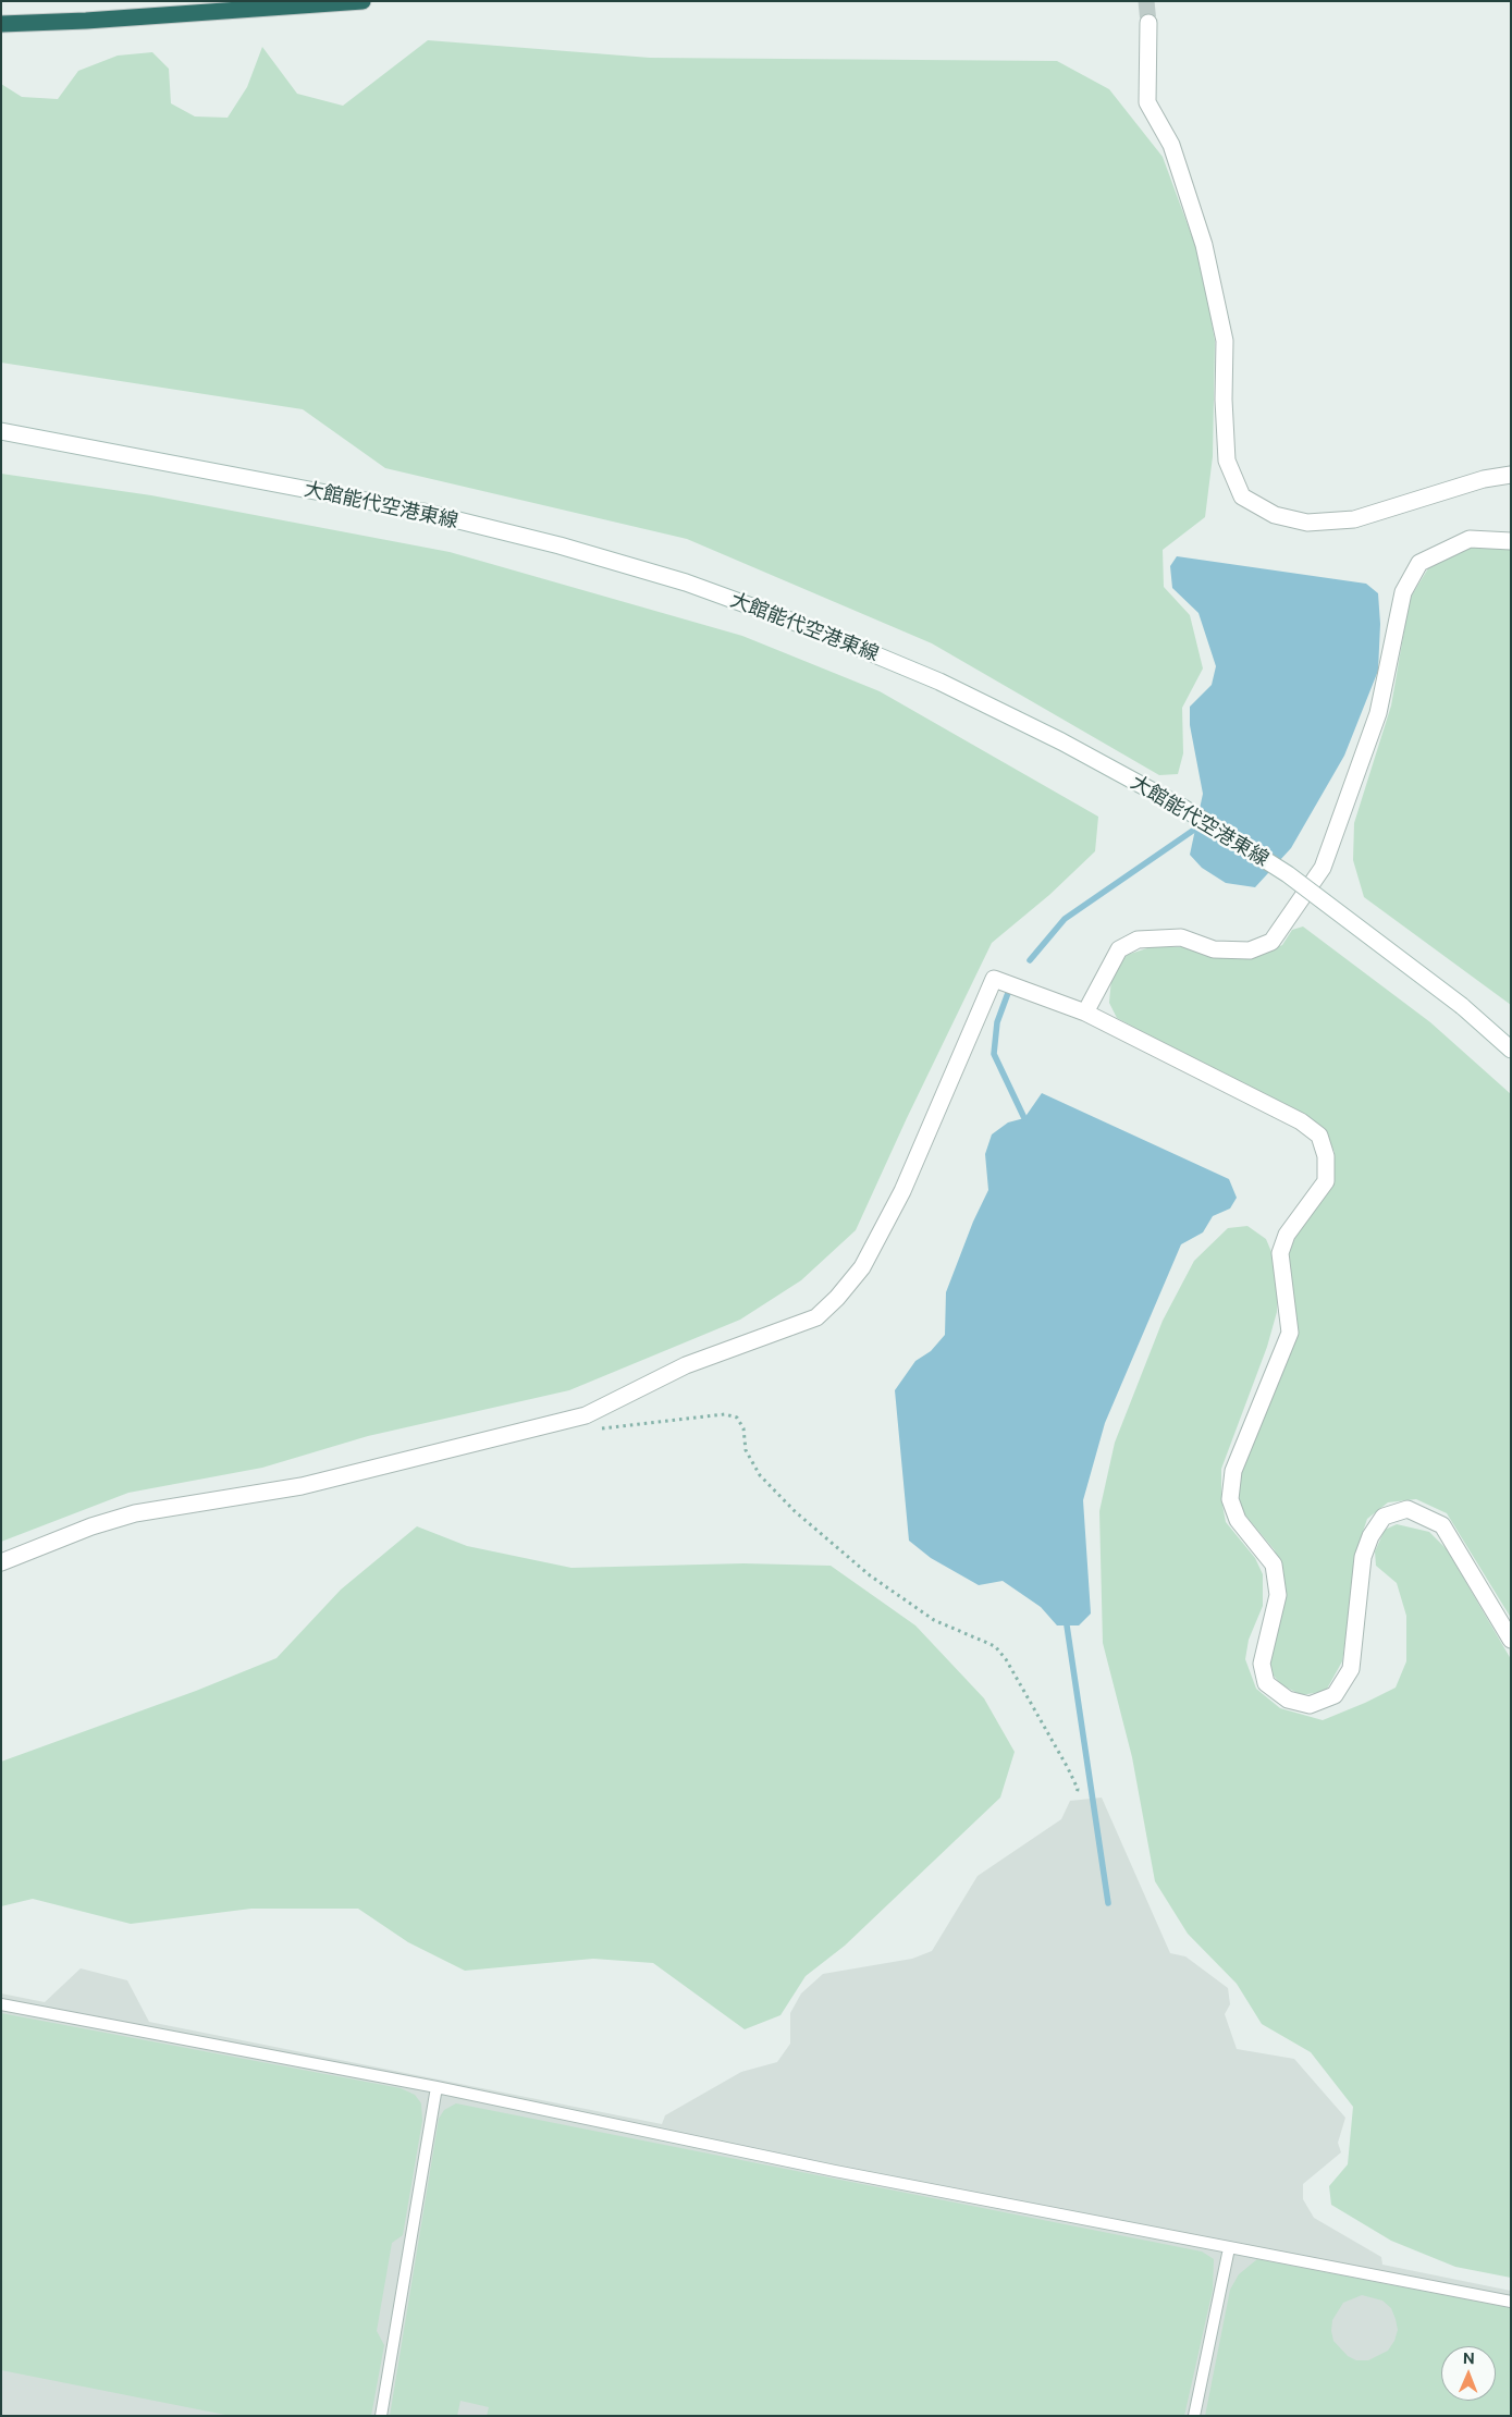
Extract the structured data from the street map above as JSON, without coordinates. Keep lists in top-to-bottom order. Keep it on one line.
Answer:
{"streets":{"street":["大館能代空港東線"]},"north":"top"}
